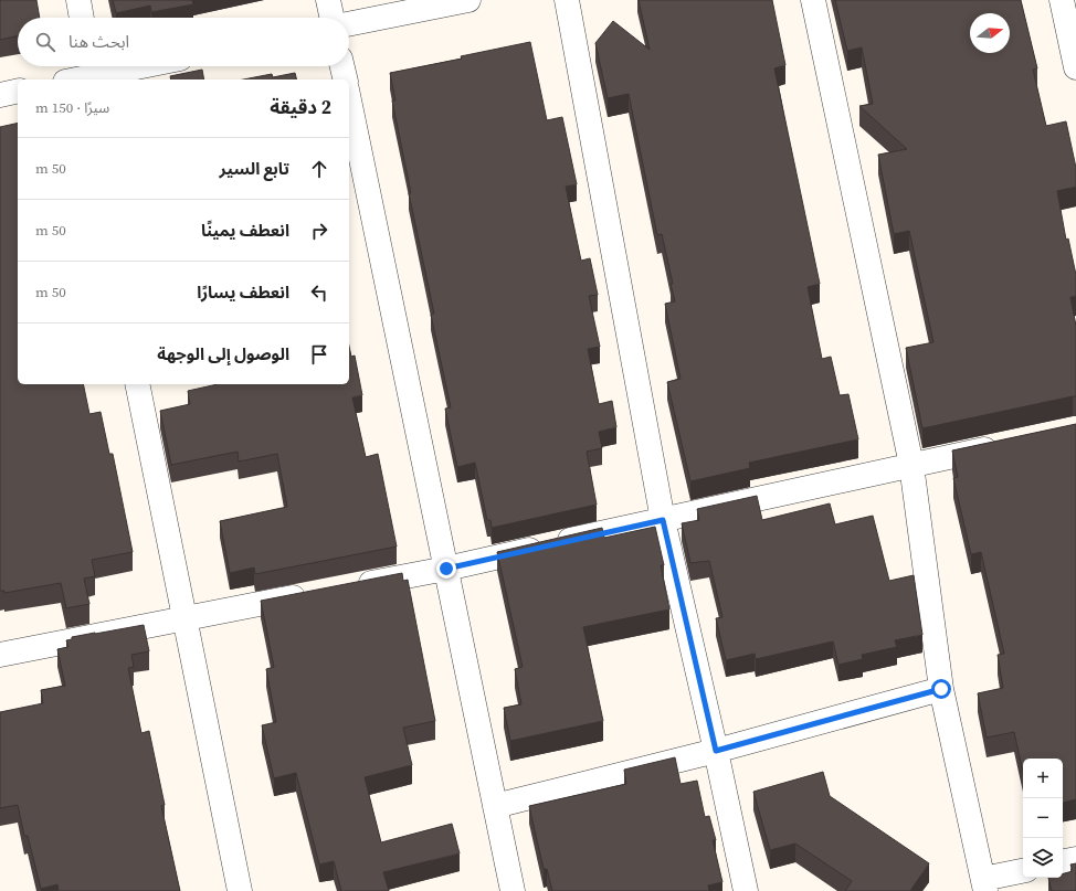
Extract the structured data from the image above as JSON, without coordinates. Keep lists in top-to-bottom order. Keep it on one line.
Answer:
{"north":"right","page":{"search":"ابحث هنا","heading":["2 دقيقة","سيرًا · 150 m"],"list":[["تابع السير","50 m"],["انعطف يمينًا","50 m"],["انعطف يسارًا","50 m"],"الوصول إلى الوجهة"],"map_buttons":["+","−"]}}
